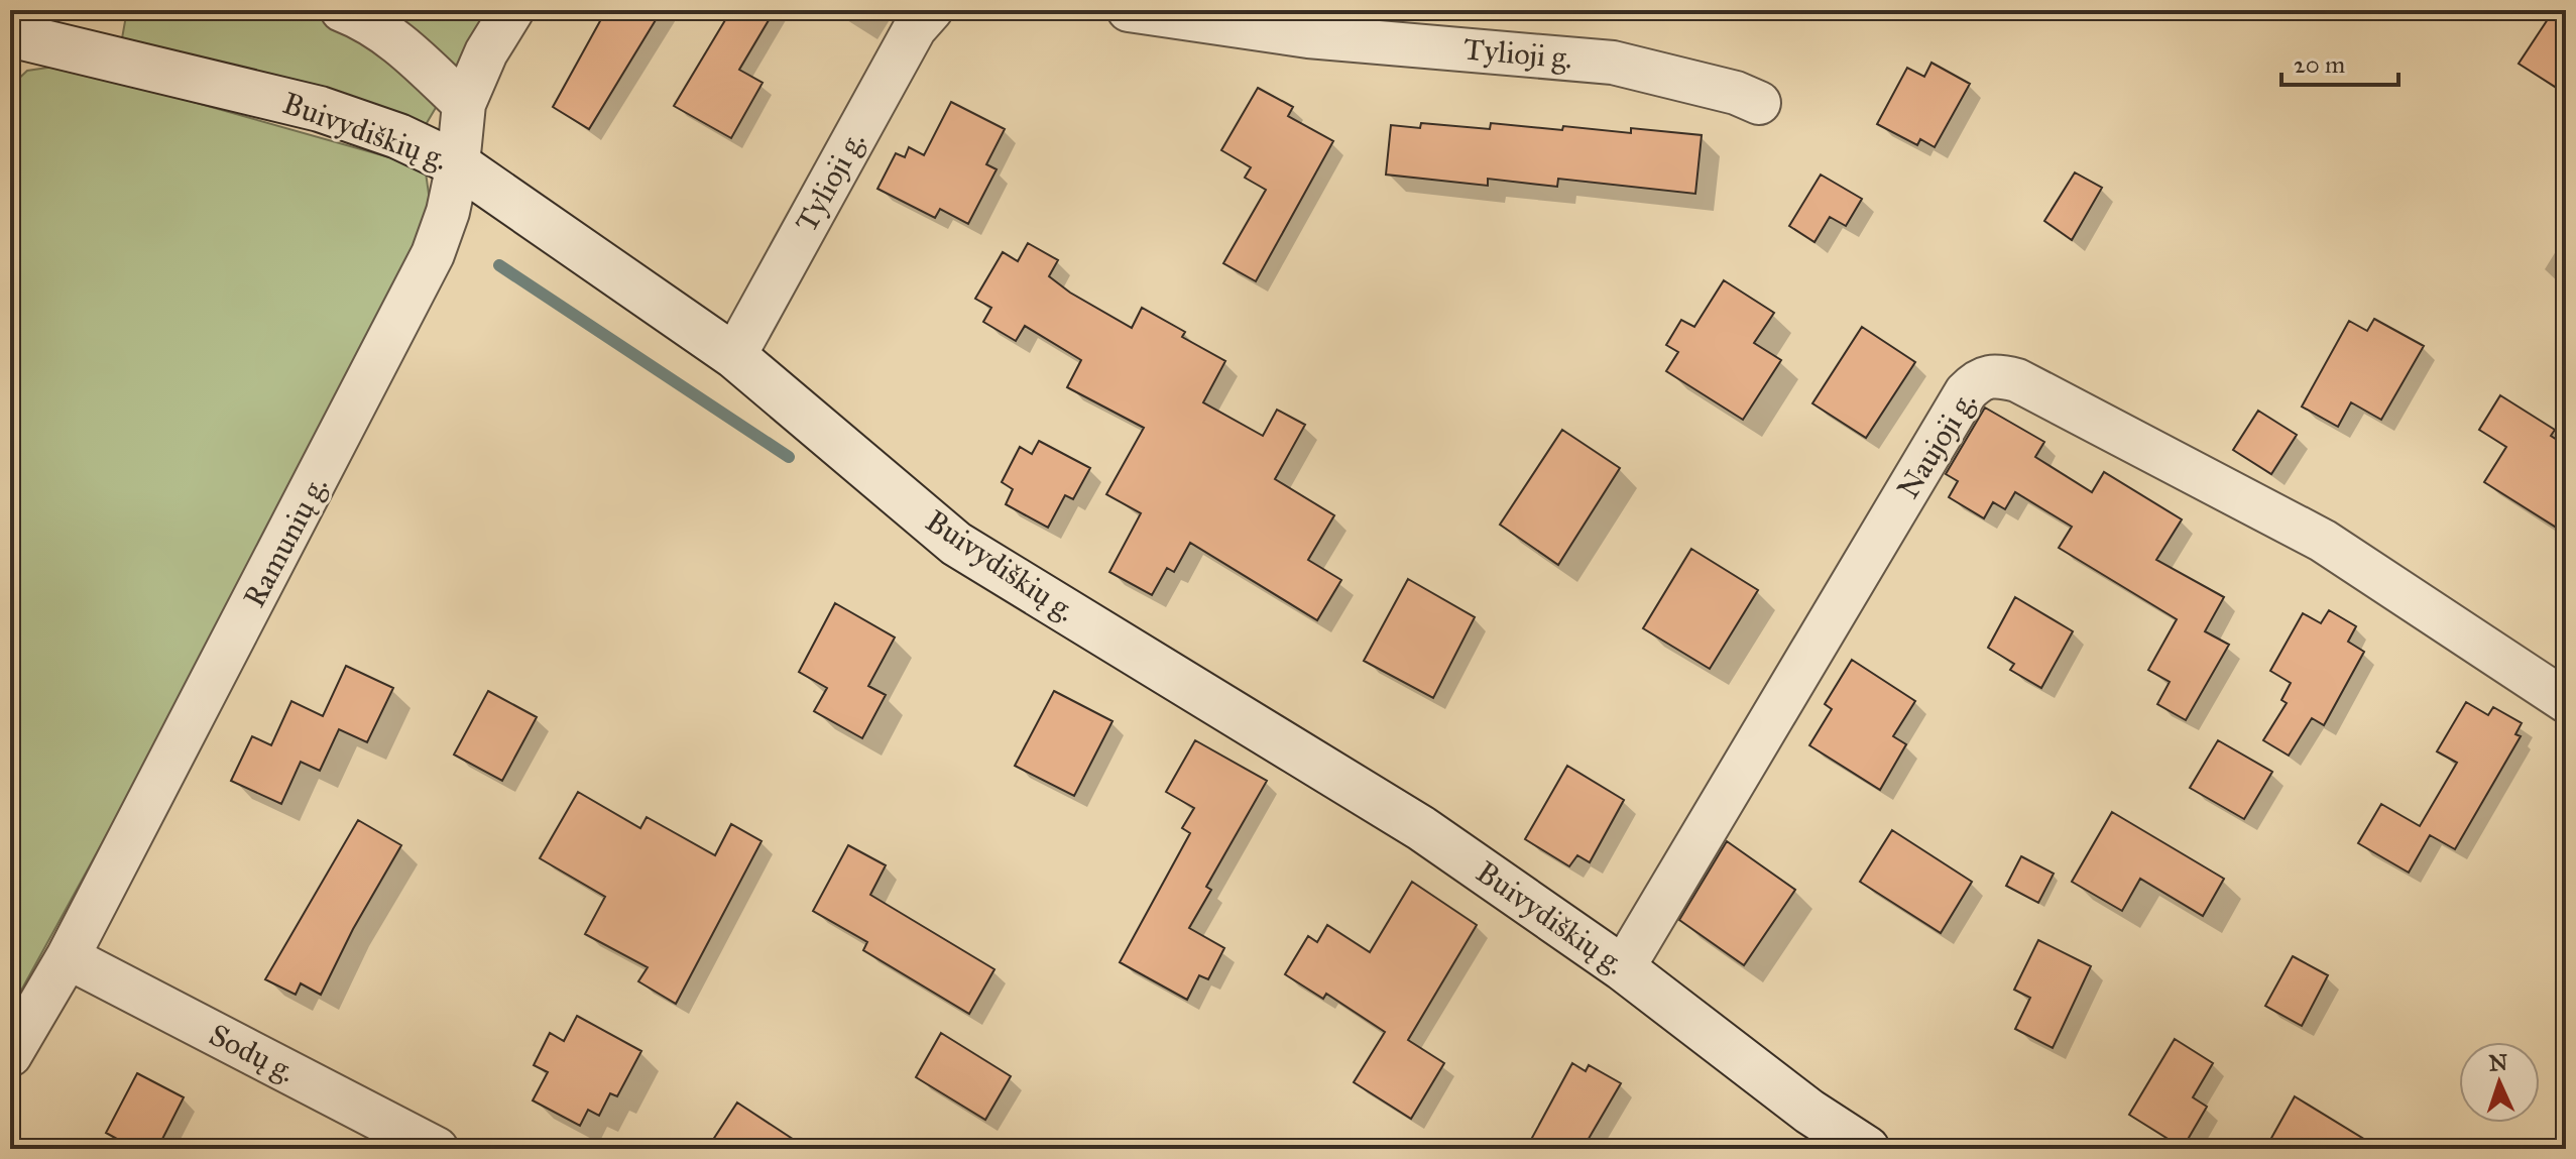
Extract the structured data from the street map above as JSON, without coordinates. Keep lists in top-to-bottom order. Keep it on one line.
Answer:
{"streets":{"main road":["Buivydiškių g."],"street":["Tylioji g.","Naujoji g.","Ramunių g.","Sodų g."]},"crossings":[["Tylioji g.","Buivydiškių g."],["Buivydiškių g.","Naujoji g."],["Buivydiškių g.","Ramunių g."],["Ramunių g.","Sodų g."]],"scale_bar":"20 m","north":"top"}
